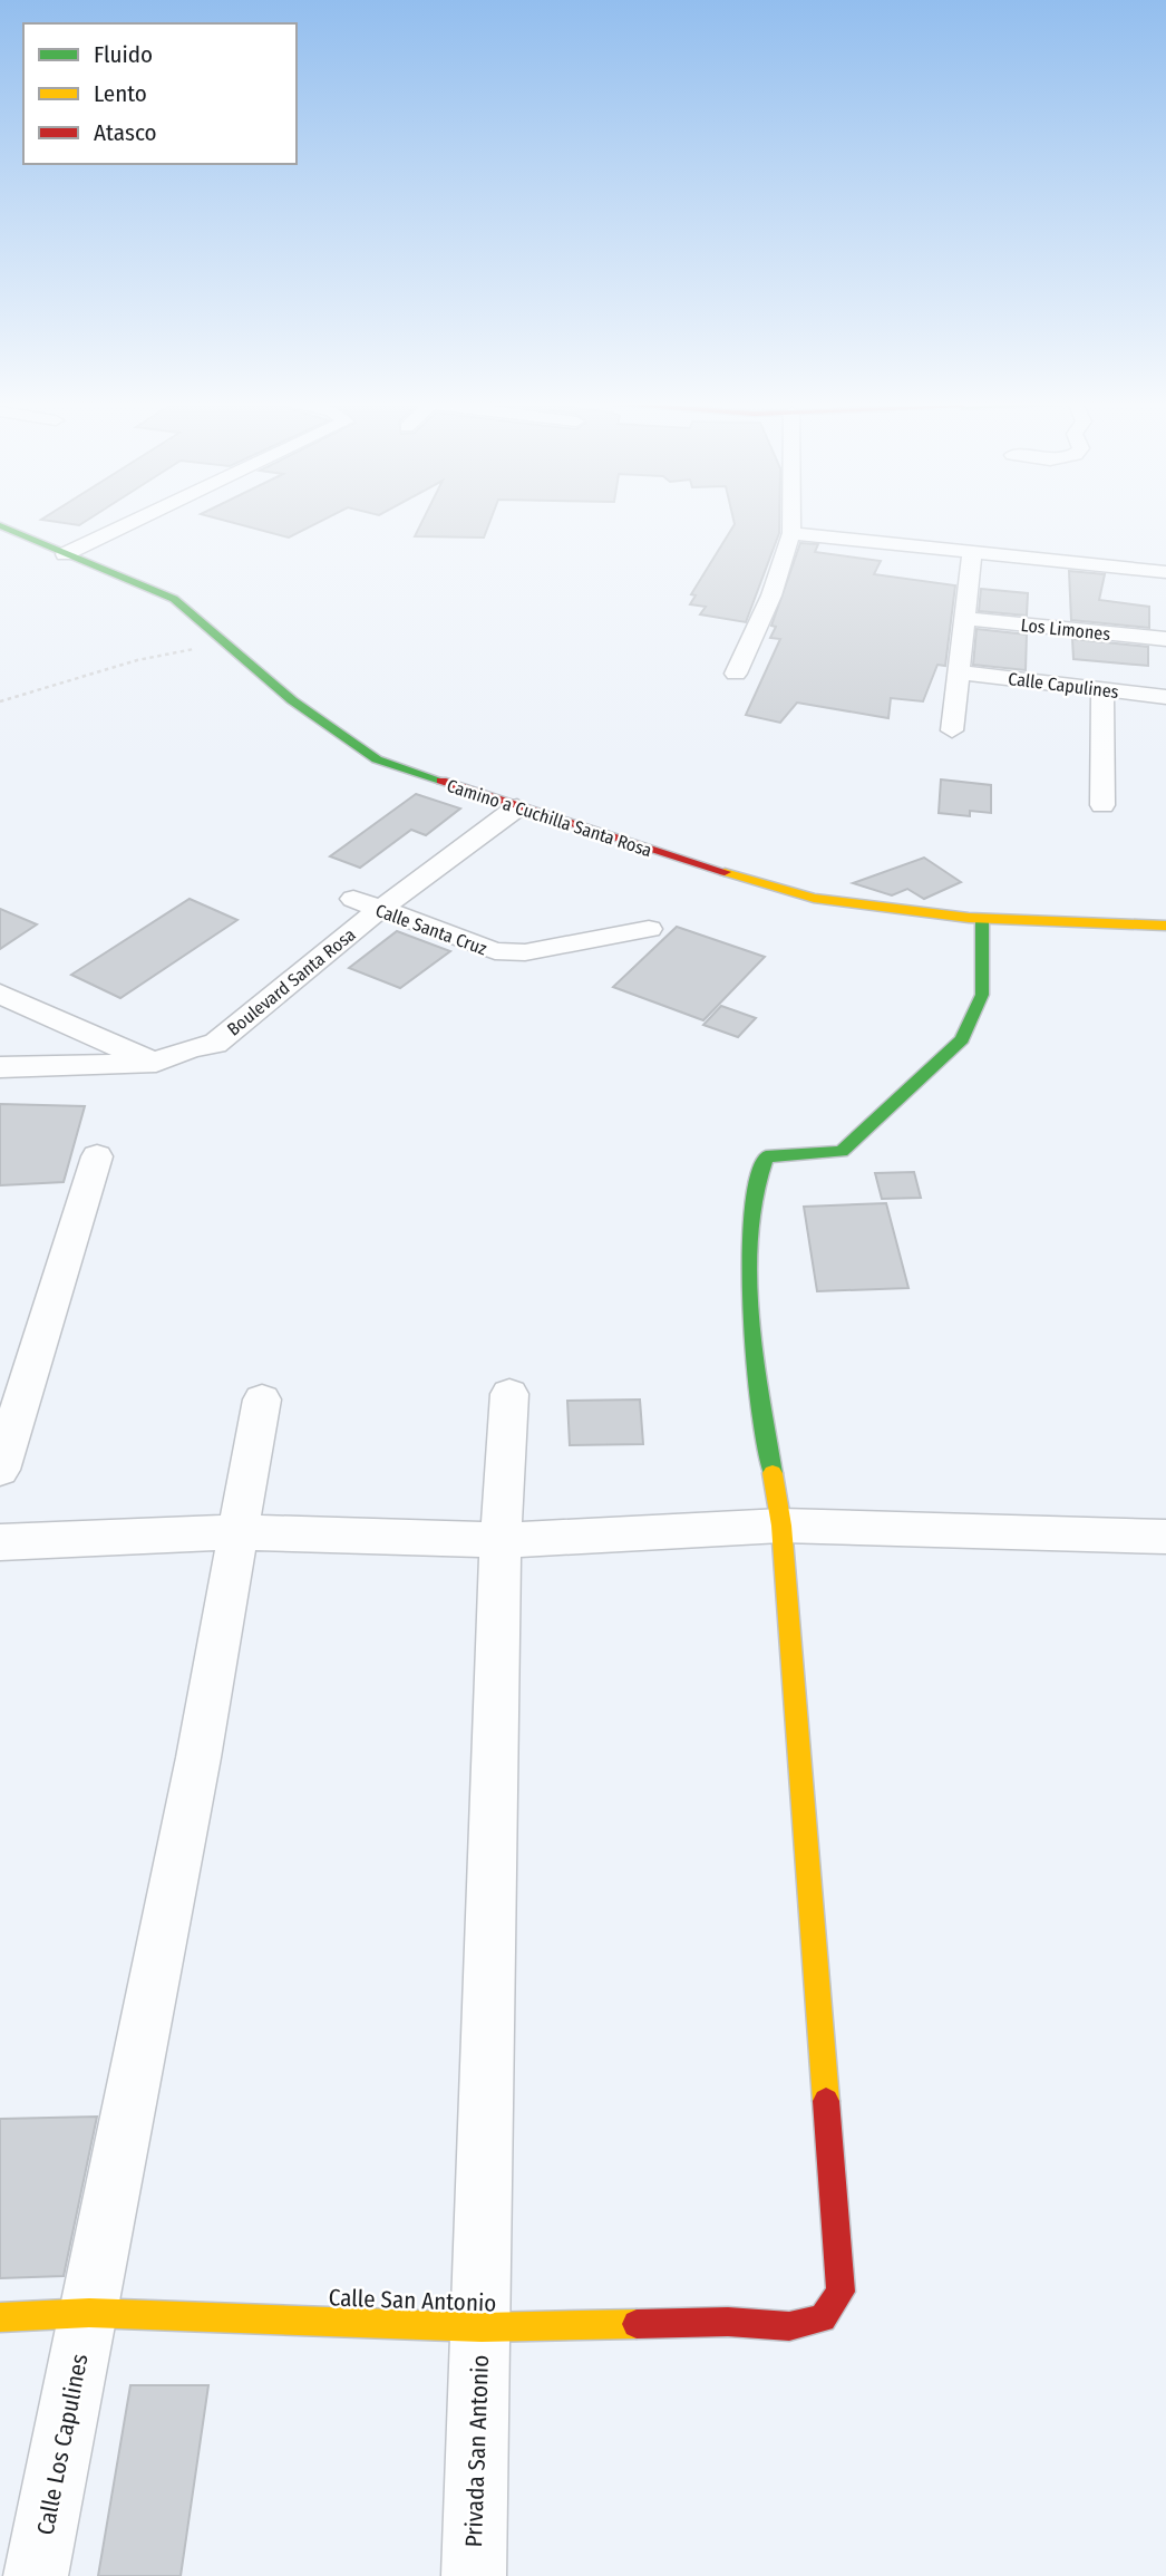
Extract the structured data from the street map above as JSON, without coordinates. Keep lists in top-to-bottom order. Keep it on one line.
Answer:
{"streets":{"street":["Los Limones","Calle Capulines","Camino a Cuchilla Santa Rosa","Calle Santa Cruz","Boulevard Santa Rosa","Calle San Antonio","Calle Los Capulines","Privada San Antonio"]},"crossings":[["Camino a Cuchilla Santa Rosa","Boulevard Santa Rosa"],["Calle Santa Cruz","Boulevard Santa Rosa"],["Calle San Antonio","Calle Los Capulines"],["Calle San Antonio","Privada San Antonio"]],"legend":["Fluido","Lento","Atasco"]}
